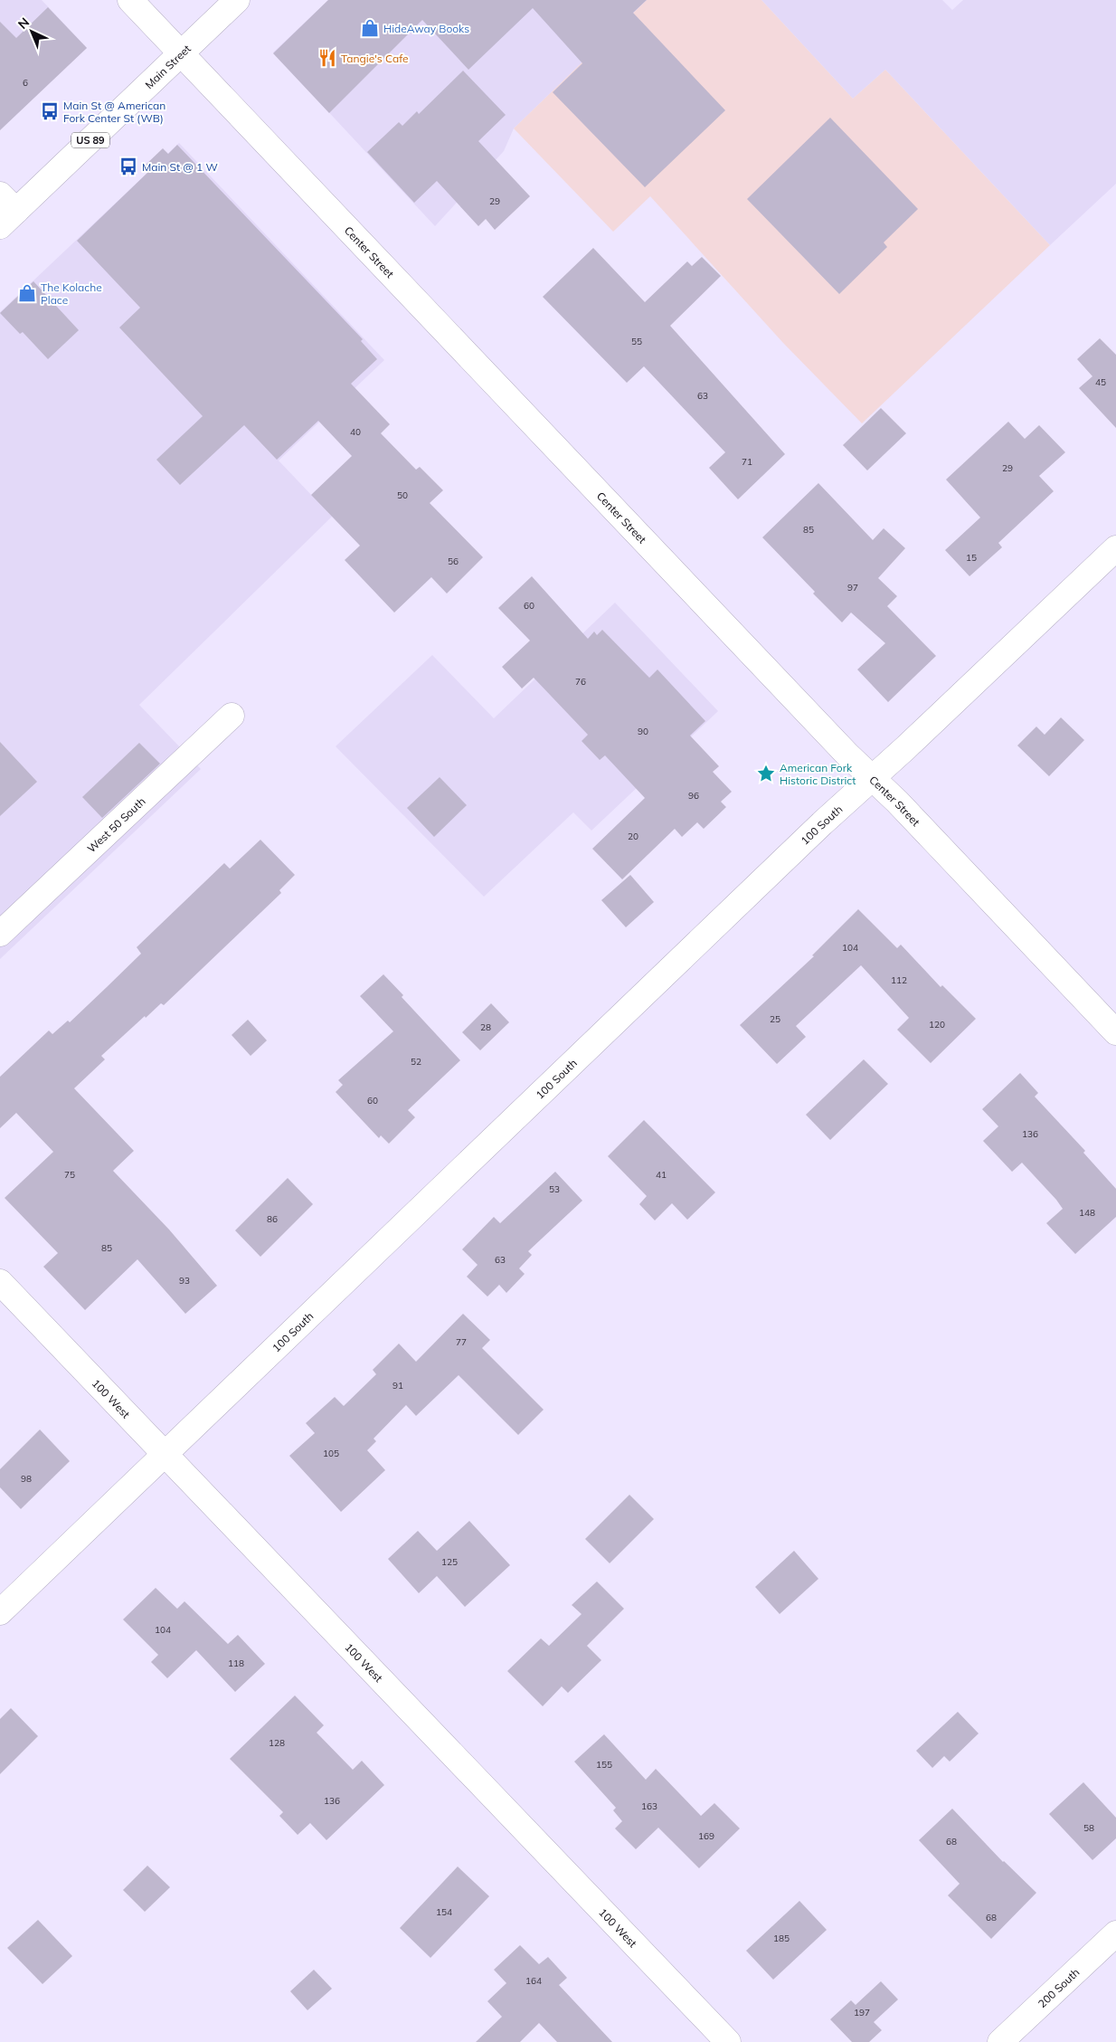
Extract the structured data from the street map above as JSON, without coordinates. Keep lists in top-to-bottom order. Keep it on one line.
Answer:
{"streets":{"street":["Main Street","US 89","Center Street","West 50 South","100 South","100 West","200 South"]},"crossings":[["Main Street","Center Street"],["Center Street","100 South"],["100 South","100 West"]],"places":{"shop":["HideAway Books","The Kolache Place"],"restaurant":["Tangie's Cafe"],"bus stop":["Main St @ American Fork Center St (WB)","Main St @ 1 W"],"place":["American Fork Historic District"]},"house_numbers":["6","29","55","45","63","40","71","29","50","85","15","56","97","60","76","90","96","20","104","112","25","120","28","52","60","136","75","41","53","148","86","85","63","93","77","91","105","98","125","104","118","128","155","136","163","58","169","68","154","68","185","164","197"],"north":"top left"}
